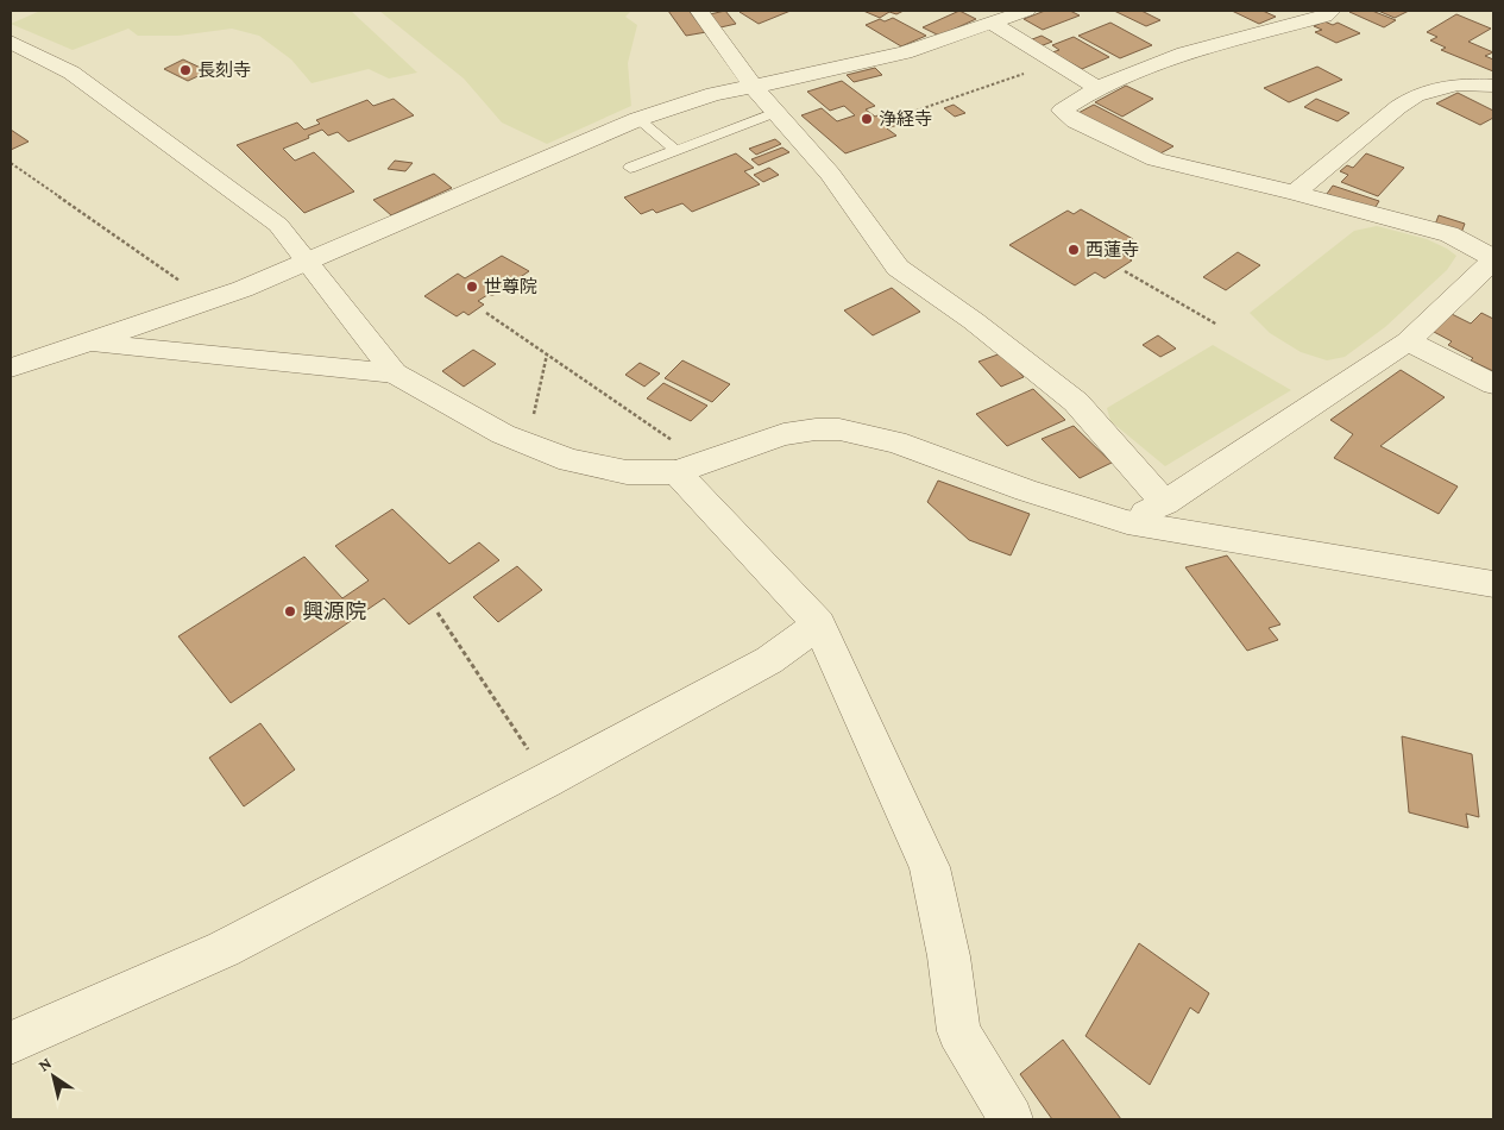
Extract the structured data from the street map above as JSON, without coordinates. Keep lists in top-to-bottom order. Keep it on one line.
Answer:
{"places":["長刻寺","浄経寺","西蓮寺","世尊院","興源院"],"north":"top left"}
